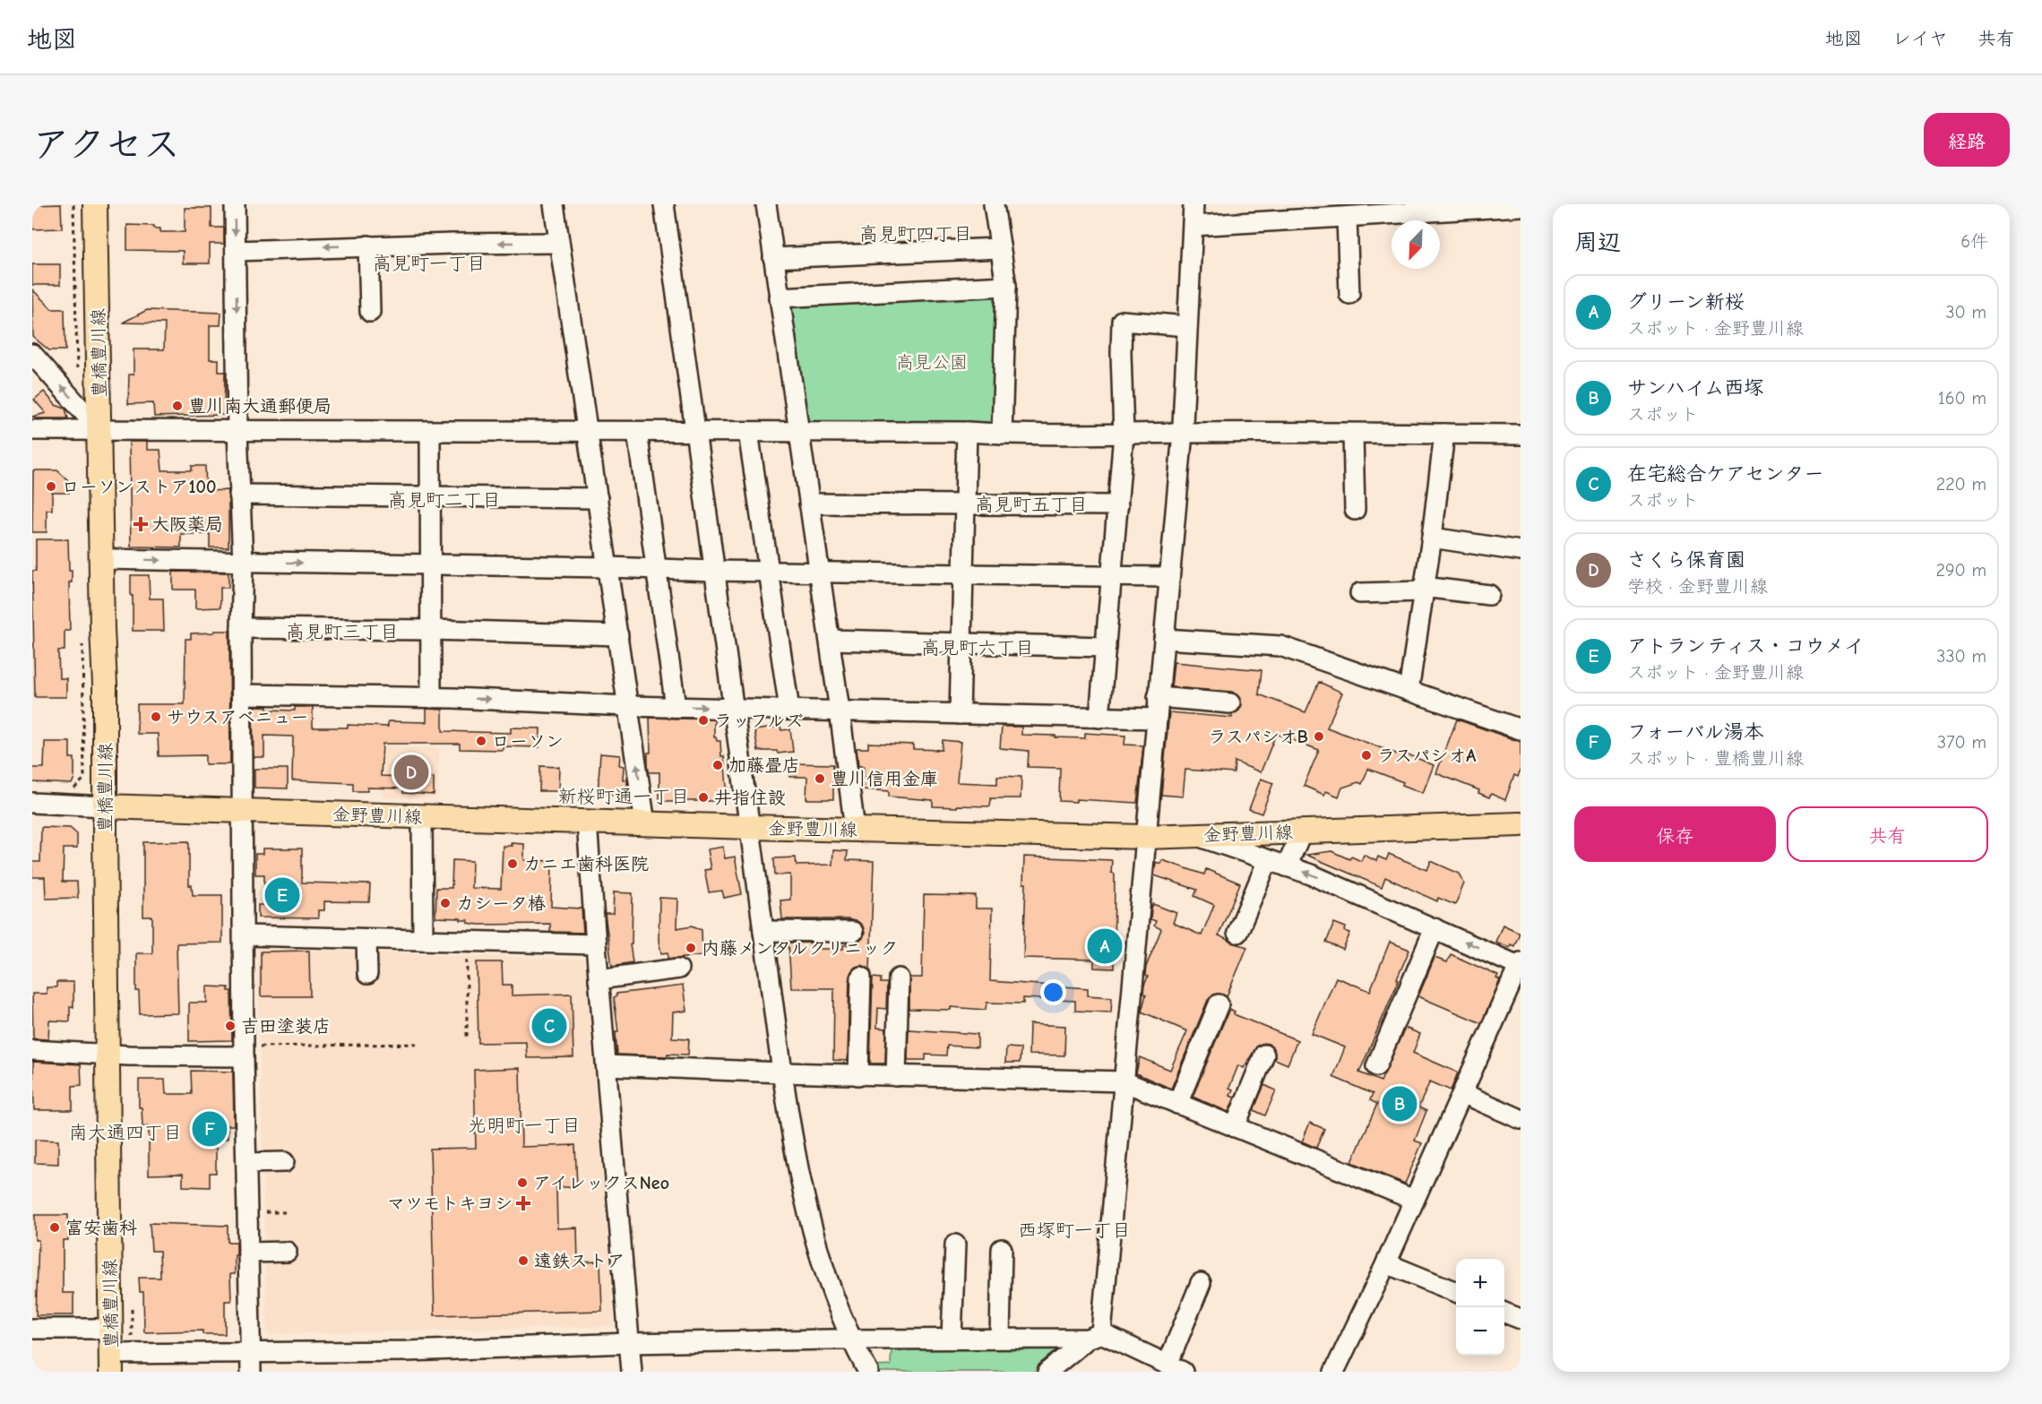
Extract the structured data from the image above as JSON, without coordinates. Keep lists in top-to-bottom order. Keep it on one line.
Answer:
{"streets":{"main road":["豊橋豊川線","金野豊川線"]},"crossings":[["豊橋豊川線","金野豊川線"]],"districts":["高見町四丁目","高見町一丁目","高見町二丁目","高見町五丁目","高見町三丁目","高見町六丁目","新桜町通一丁目","光明町一丁目","南大通四丁目","西塚町一丁目"],"parks":["高見公園"],"places":{"other":["豊川南大通郵便局","ローソンストア100","サウスアベニュー","ラッフルズ","ラスパシオB","ローソン","ラスパシオA","加藤畳店","豊川信用金庫","井指住設","カニエ歯科医院","カシータ椿","内藤メンタルクリニック","吉田塗装店","アイレックスNeo","富安歯科","遠鉄ストア"],"health":["大阪薬局","マツモトキヨシ"]},"north":"bottom left","page":{"header":"地図","nav":["地図","レイヤ","共有"],"title":"アクセス","buttons":["経路",["保存","共有"]],"heading":["周辺","6件"],"list":[{"mark":"A","name":"グリーン新桜","note":"スポット · 金野豊川線","value":"30 m"},{"mark":"B","name":"サンハイム西塚","note":"スポット","value":"160 m"},{"mark":"C","name":"在宅総合ケアセンター","note":"スポット","value":"220 m"},{"mark":"D","name":"さくら保育園","note":"学校 · 金野豊川線","value":"290 m"},{"mark":"E","name":"アトランティス・コウメイ","note":"スポット · 金野豊川線","value":"330 m"},{"mark":"F","name":"フォーバル湯本","note":"スポット · 豊橋豊川線","value":"370 m"}],"pins":["D","E","A","C","B","F"],"map_buttons":["+","−"]}}
